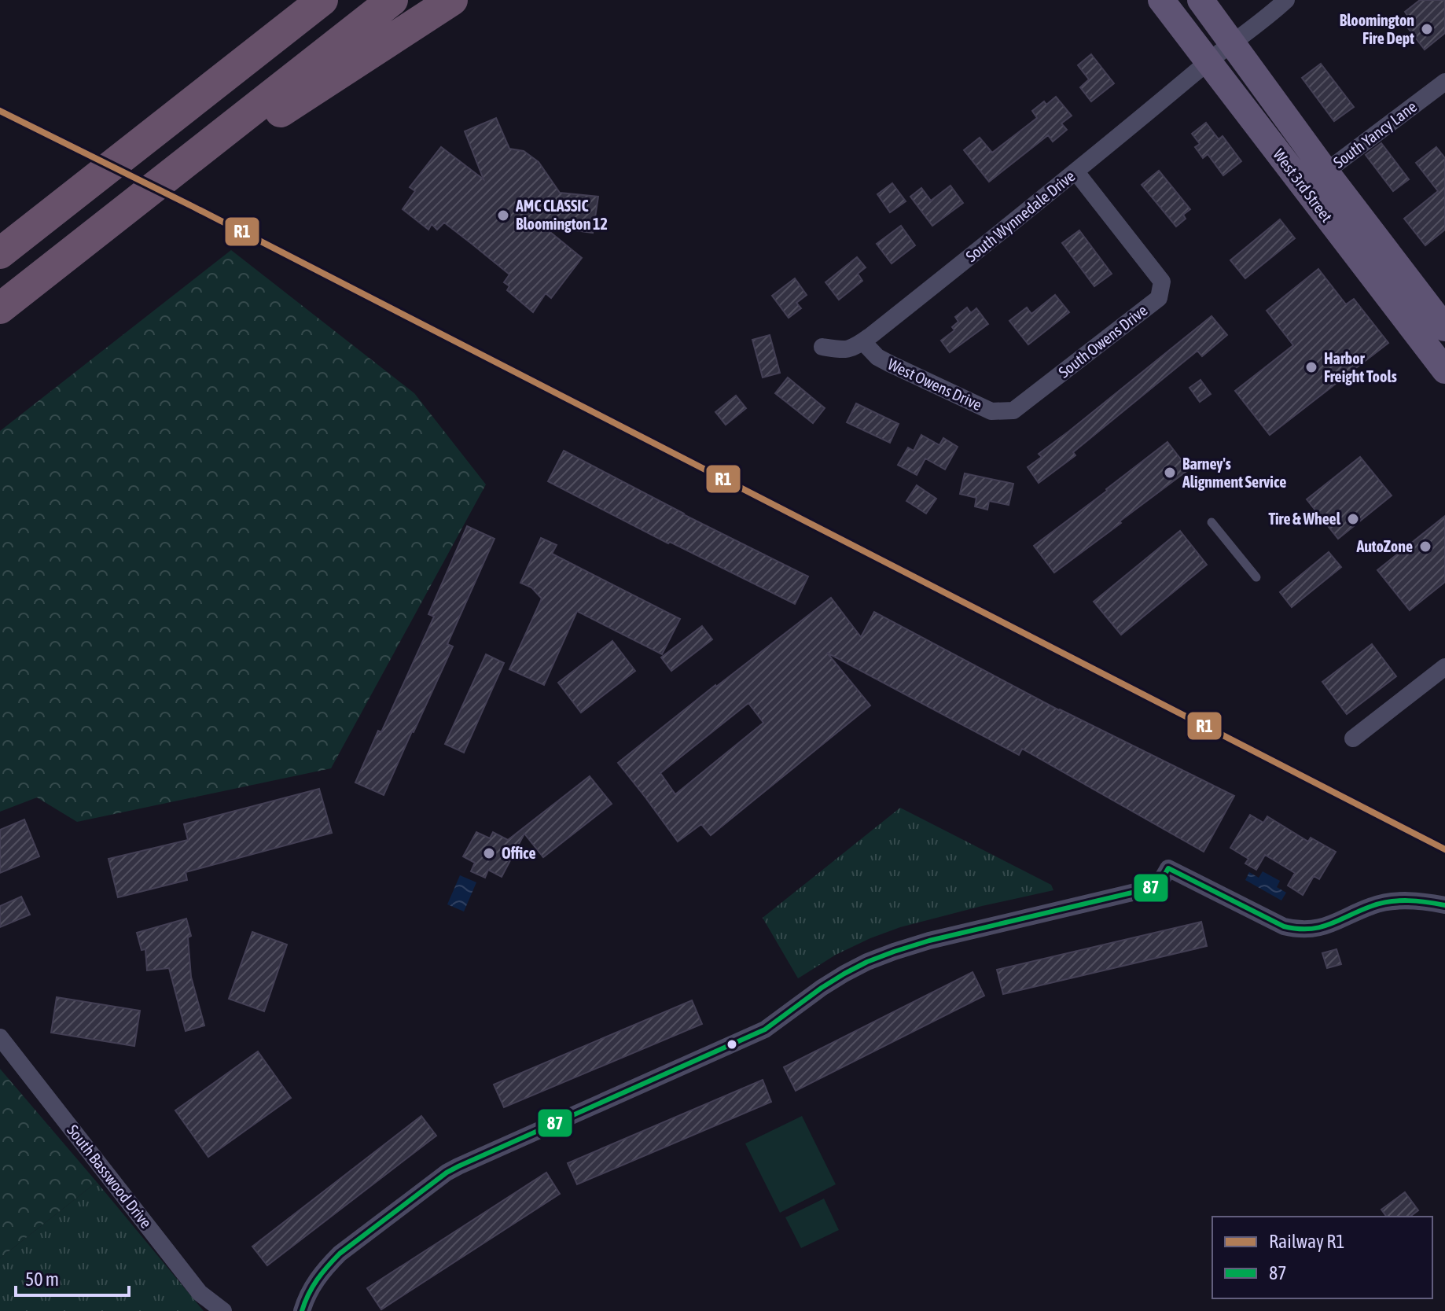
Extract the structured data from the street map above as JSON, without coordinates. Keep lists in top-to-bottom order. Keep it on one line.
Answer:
{"streets":{"main road":["West 3rd Street"],"street":["South Yancy Lane","South Wynnedale Drive","South Owens Drive","West Owens Drive","South Basswood Drive"]},"crossings":[["South Yancy Lane","West 3rd Street"],["West 3rd Street","South Wynnedale Drive"],["South Wynnedale Drive","South Owens Drive"],["South Wynnedale Drive","West Owens Drive"],["South Owens Drive","West Owens Drive"]],"places":["Bloomington Fire Dept","AMC CLASSIC Bloomington 12","Harbor Freight Tools","Barney's Alignment Service","Tire & Wheel","AutoZone","Office"],"lines":["rail line R1","transit line 87"],"legend":["Railway R1","87"],"scale_bar":"50 m"}
